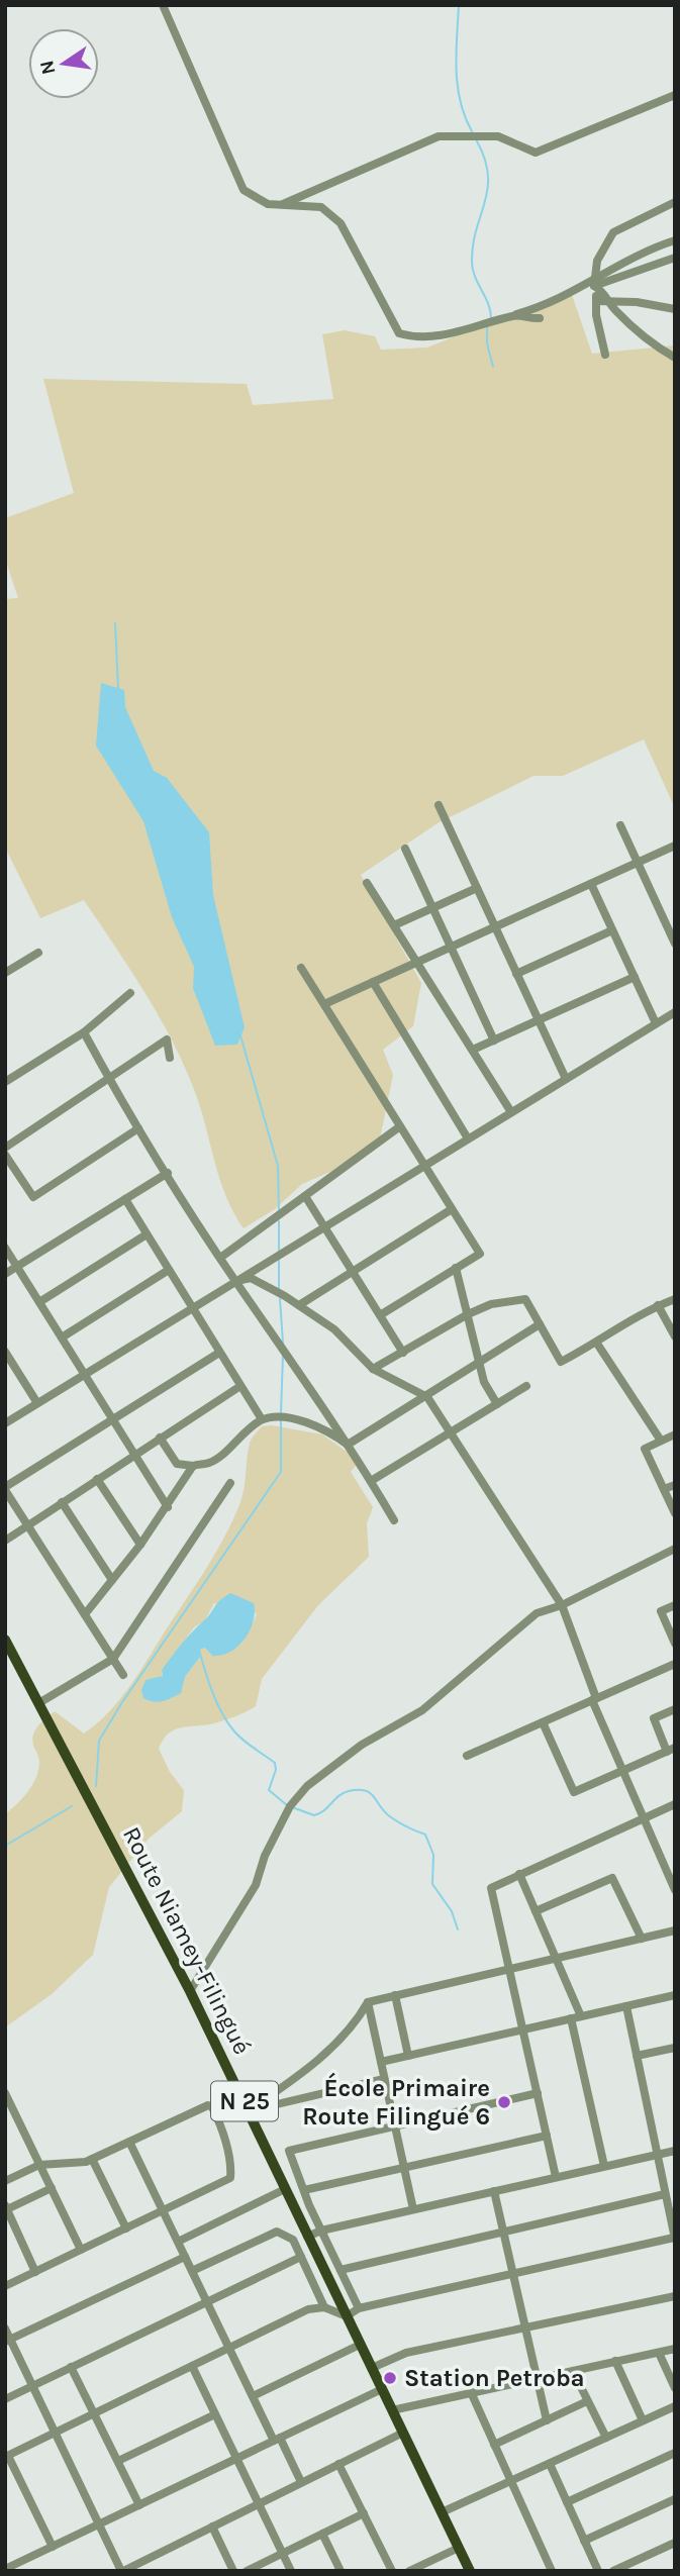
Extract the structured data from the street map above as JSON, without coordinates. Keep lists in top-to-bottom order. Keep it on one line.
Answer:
{"streets":{"main road":["Route Niamey-Filingué","N 25"]},"places":["École Primaire Route Filingué 6","Station Petroba"],"north":"left"}
